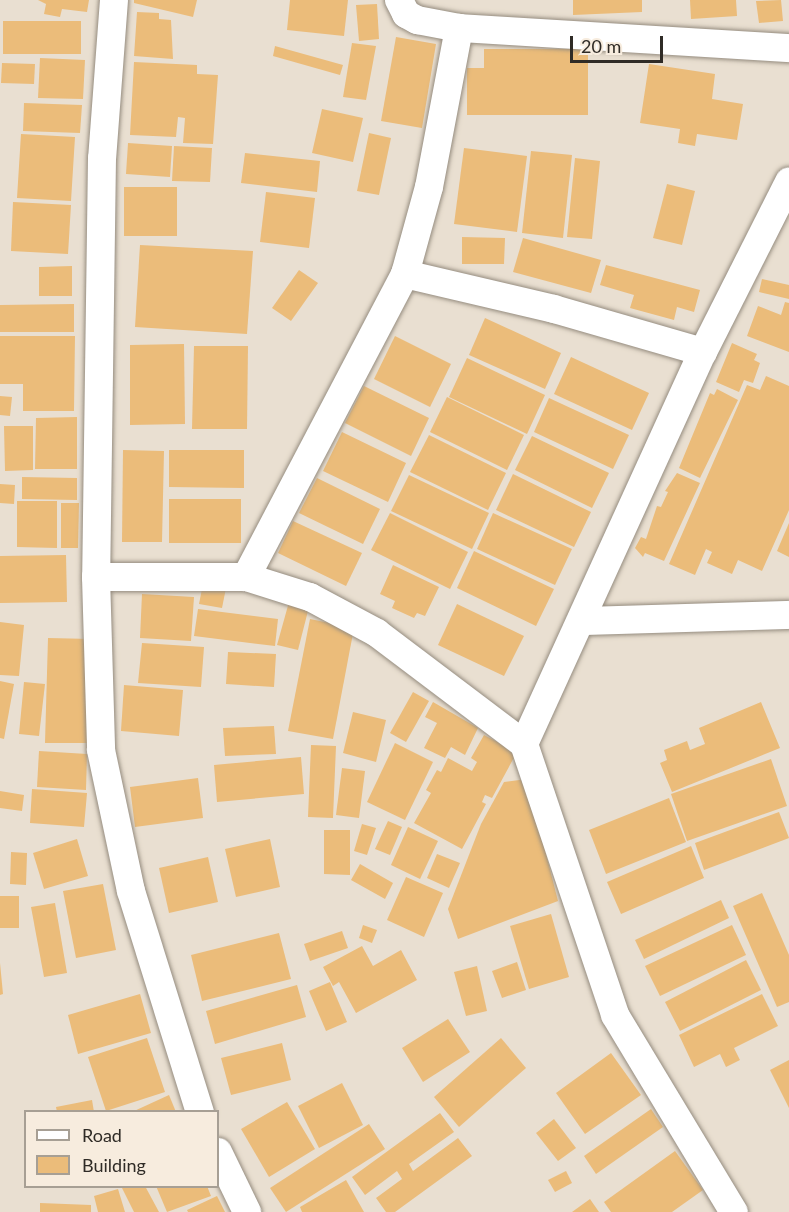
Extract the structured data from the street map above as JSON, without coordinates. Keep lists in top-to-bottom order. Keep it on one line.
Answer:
{"legend":["Road","Building"],"scale_bar":"20 m"}
